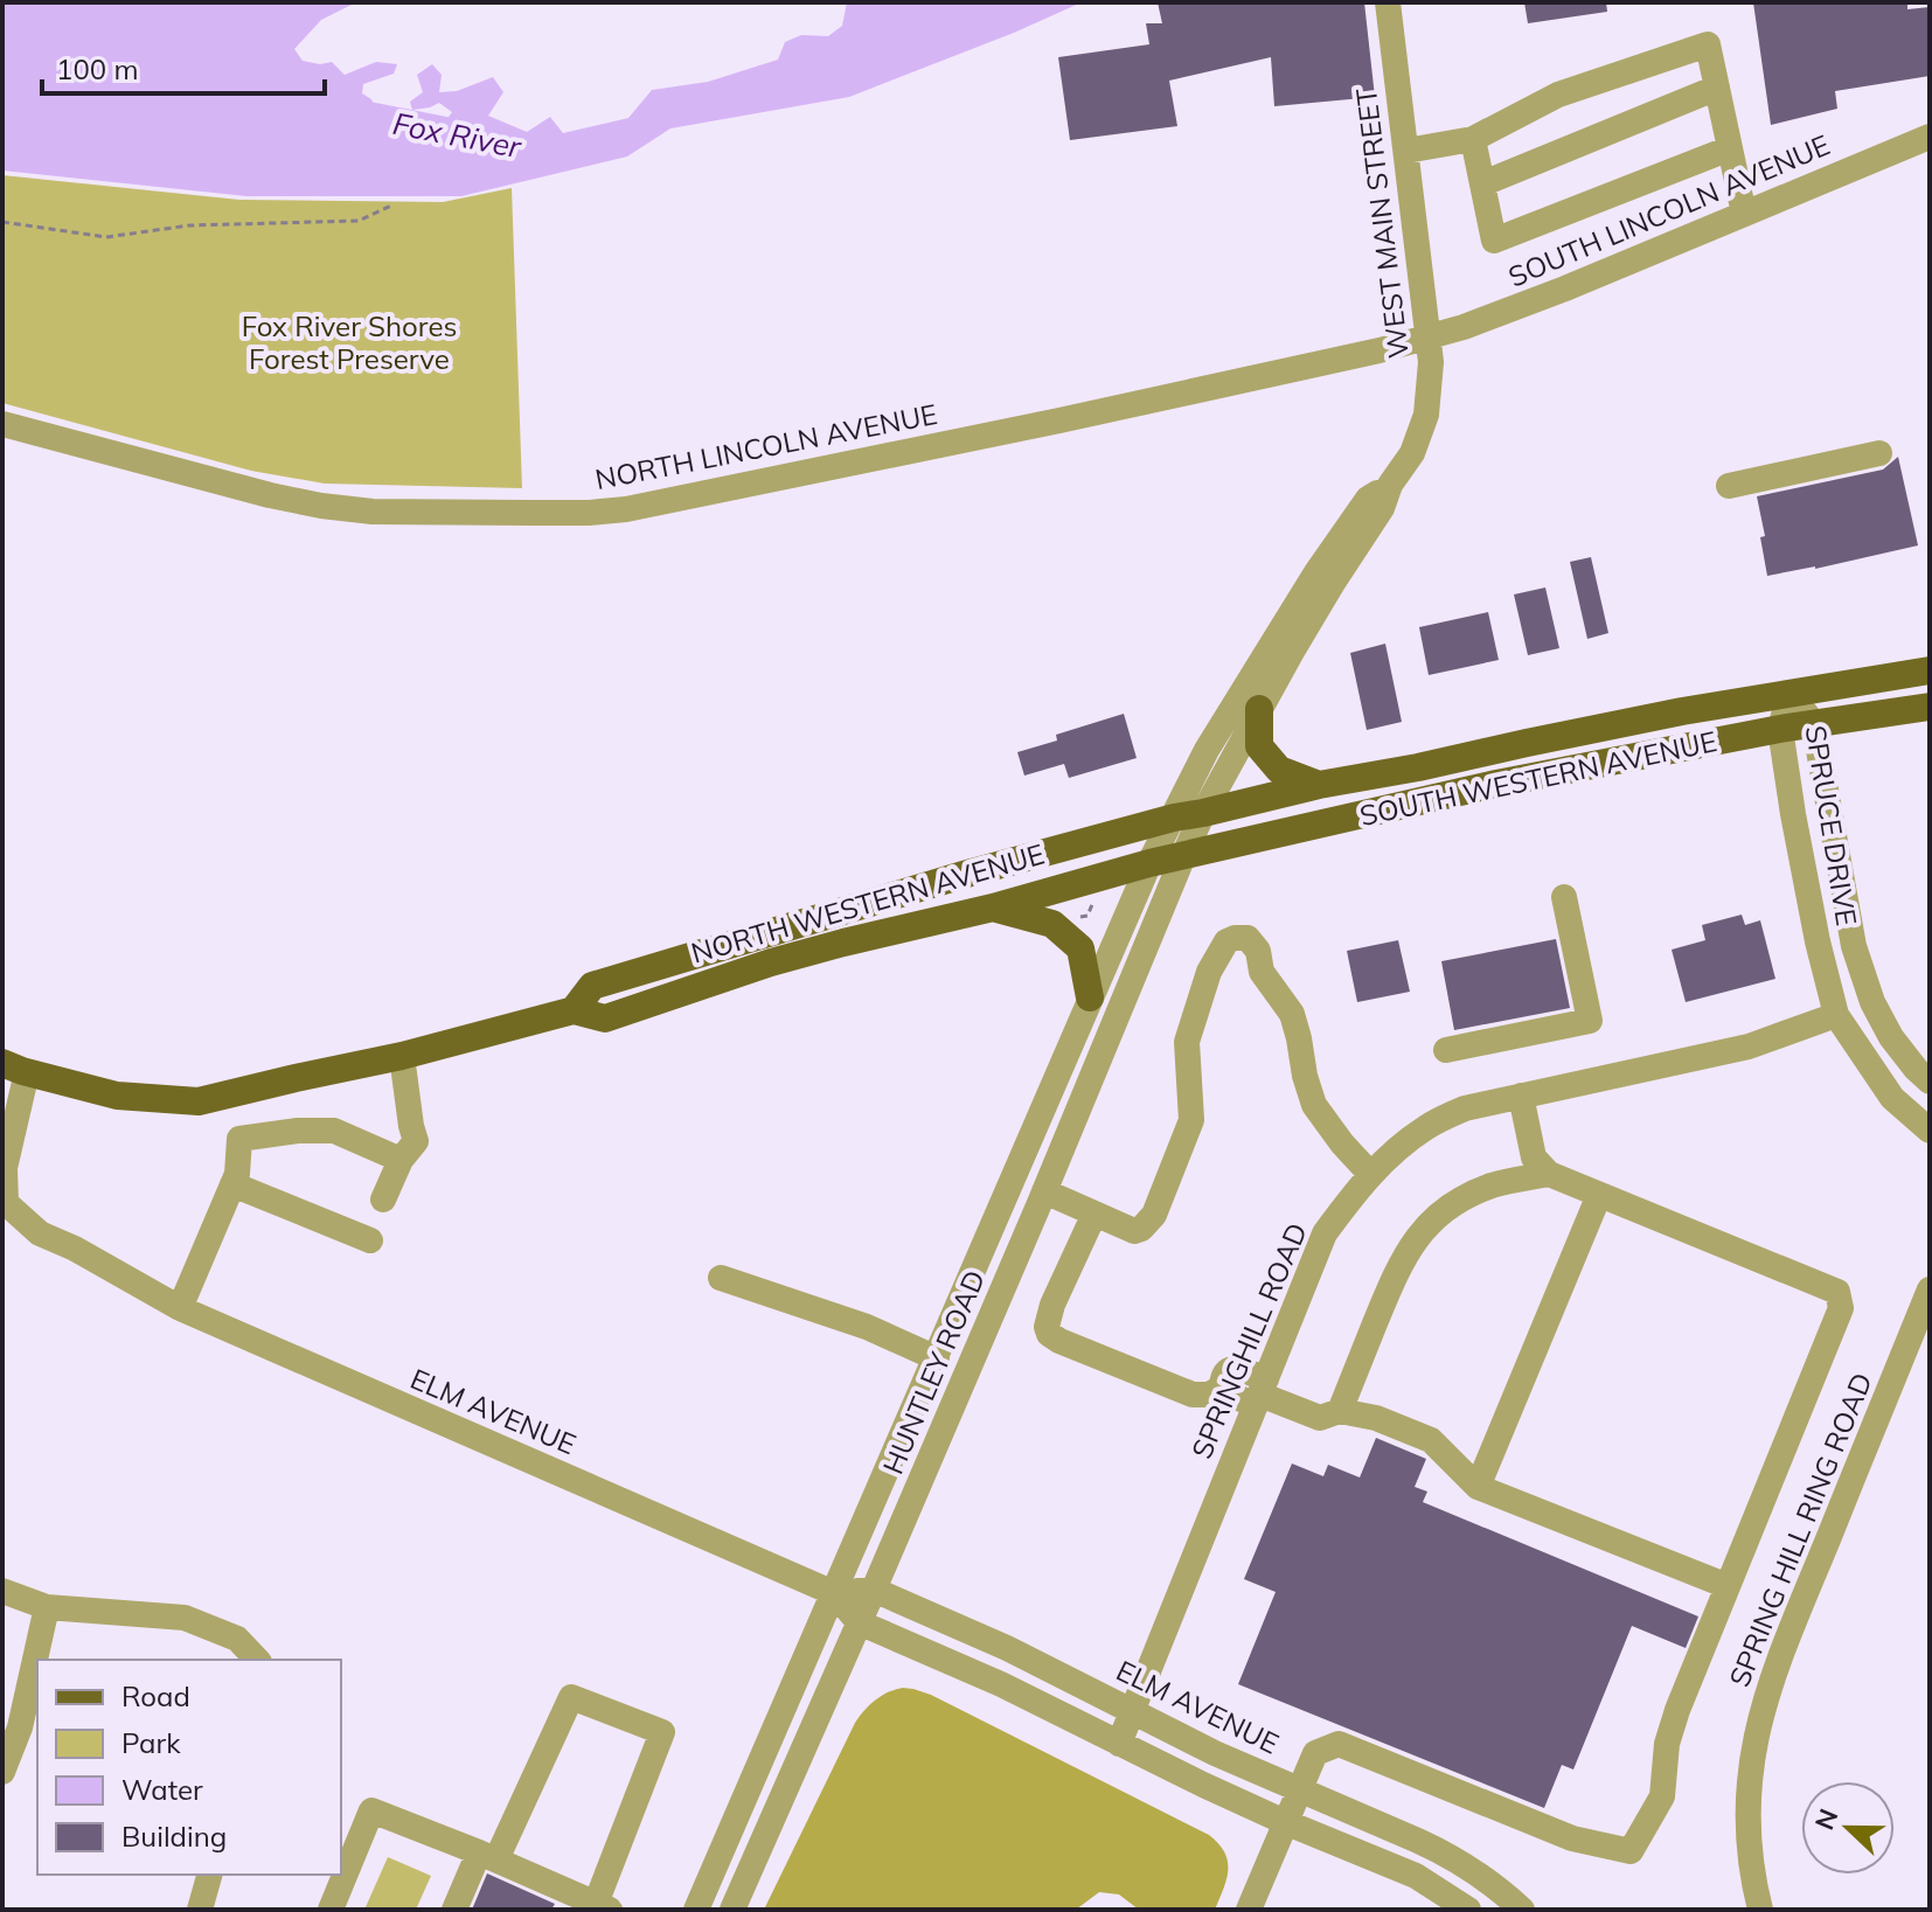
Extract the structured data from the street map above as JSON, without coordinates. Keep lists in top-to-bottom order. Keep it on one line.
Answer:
{"streets":{"main road":["SOUTH WESTERN AVENUE","NORTH WESTERN AVENUE"],"street":["SOUTH LINCOLN AVENUE","WEST MAIN STREET","NORTH LINCOLN AVENUE","SPRUCE DRIVE","SPRINGHILL ROAD","HUNTLEY ROAD","ELM AVENUE","SPRING HILL RING ROAD"]},"crossings":[["SOUTH LINCOLN AVENUE","WEST MAIN STREET"],["SOUTH LINCOLN AVENUE","NORTH LINCOLN AVENUE"],["WEST MAIN STREET","NORTH LINCOLN AVENUE"],["WEST MAIN STREET","SOUTH WESTERN AVENUE"],["WEST MAIN STREET","NORTH WESTERN AVENUE"],["WEST MAIN STREET","HUNTLEY ROAD"],["SOUTH WESTERN AVENUE","SPRUCE DRIVE"],["SOUTH WESTERN AVENUE","NORTH WESTERN AVENUE"],["SOUTH WESTERN AVENUE","HUNTLEY ROAD"],["SPRUCE DRIVE","SPRINGHILL ROAD"],["NORTH WESTERN AVENUE","HUNTLEY ROAD"],["NORTH WESTERN AVENUE","ELM AVENUE"],["SPRINGHILL ROAD","ELM AVENUE"],["HUNTLEY ROAD","ELM AVENUE"]],"water":["Fox River"],"parks":["Fox River Shores Forest Preserve"],"legend":["Road","Park","Water","Building"],"scale_bar":"100 m","north":"left"}
